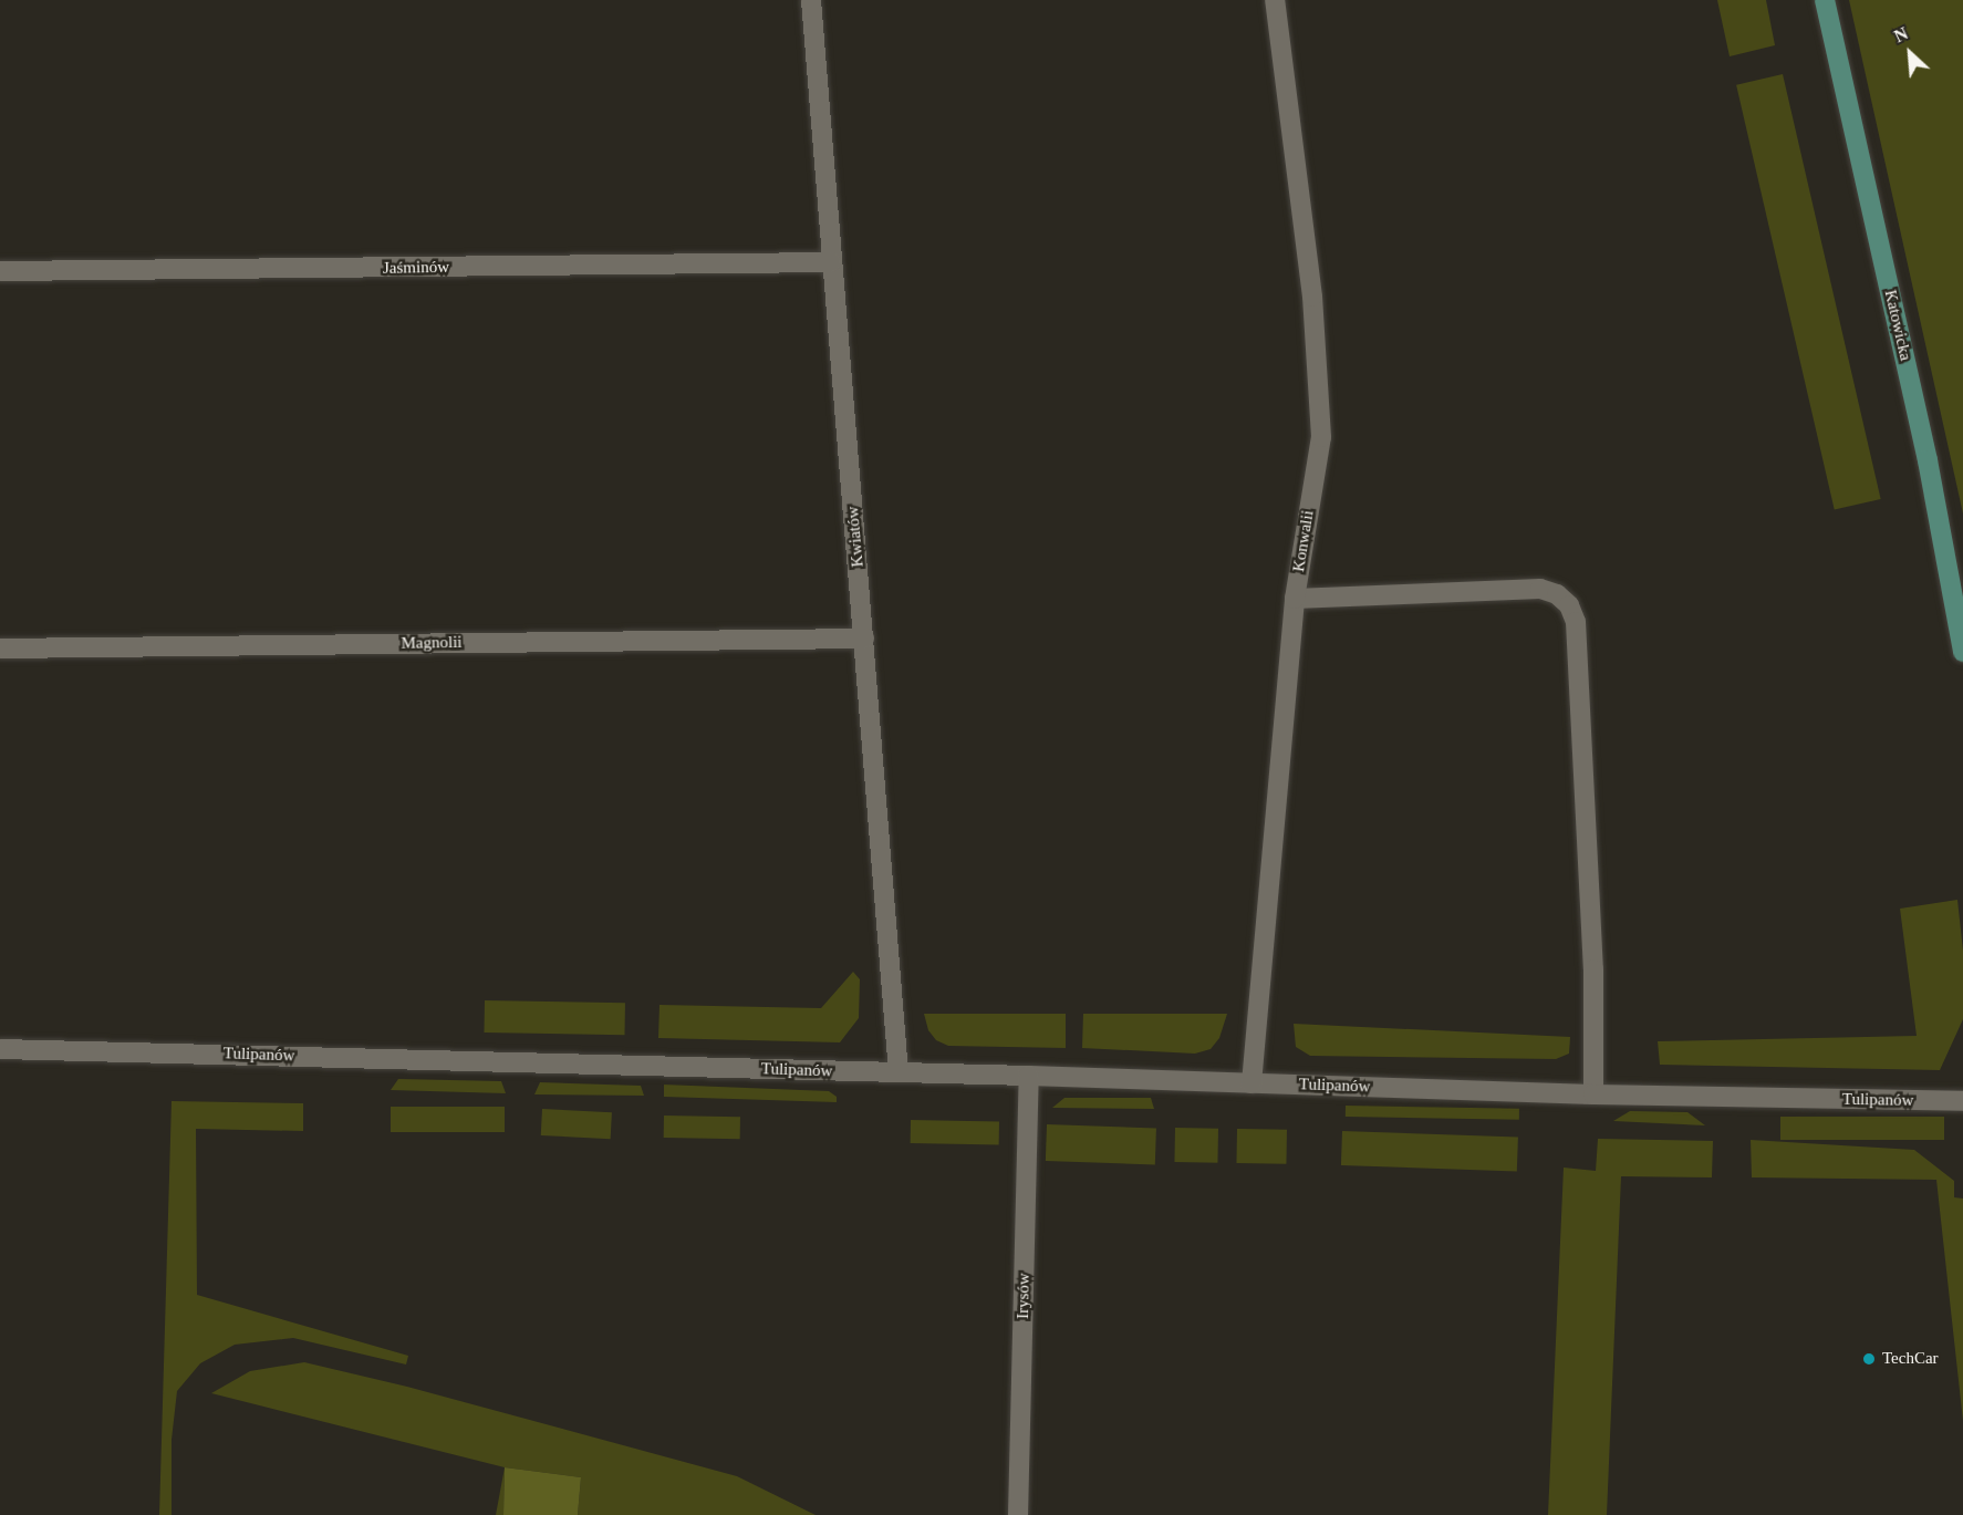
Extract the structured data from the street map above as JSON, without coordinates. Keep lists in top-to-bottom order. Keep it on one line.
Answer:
{"streets":{"main road":["Katowicka"],"street":["Jaśminów","Kwiatów","Konwalii","Magnolii","Tulipanów","Irysów"]},"crossings":[["Jaśminów","Kwiatów"],["Kwiatów","Magnolii"],["Kwiatów","Tulipanów"],["Konwalii","Tulipanów"],["Tulipanów","Irysów"]],"places":["TechCar"],"north":"top left"}
